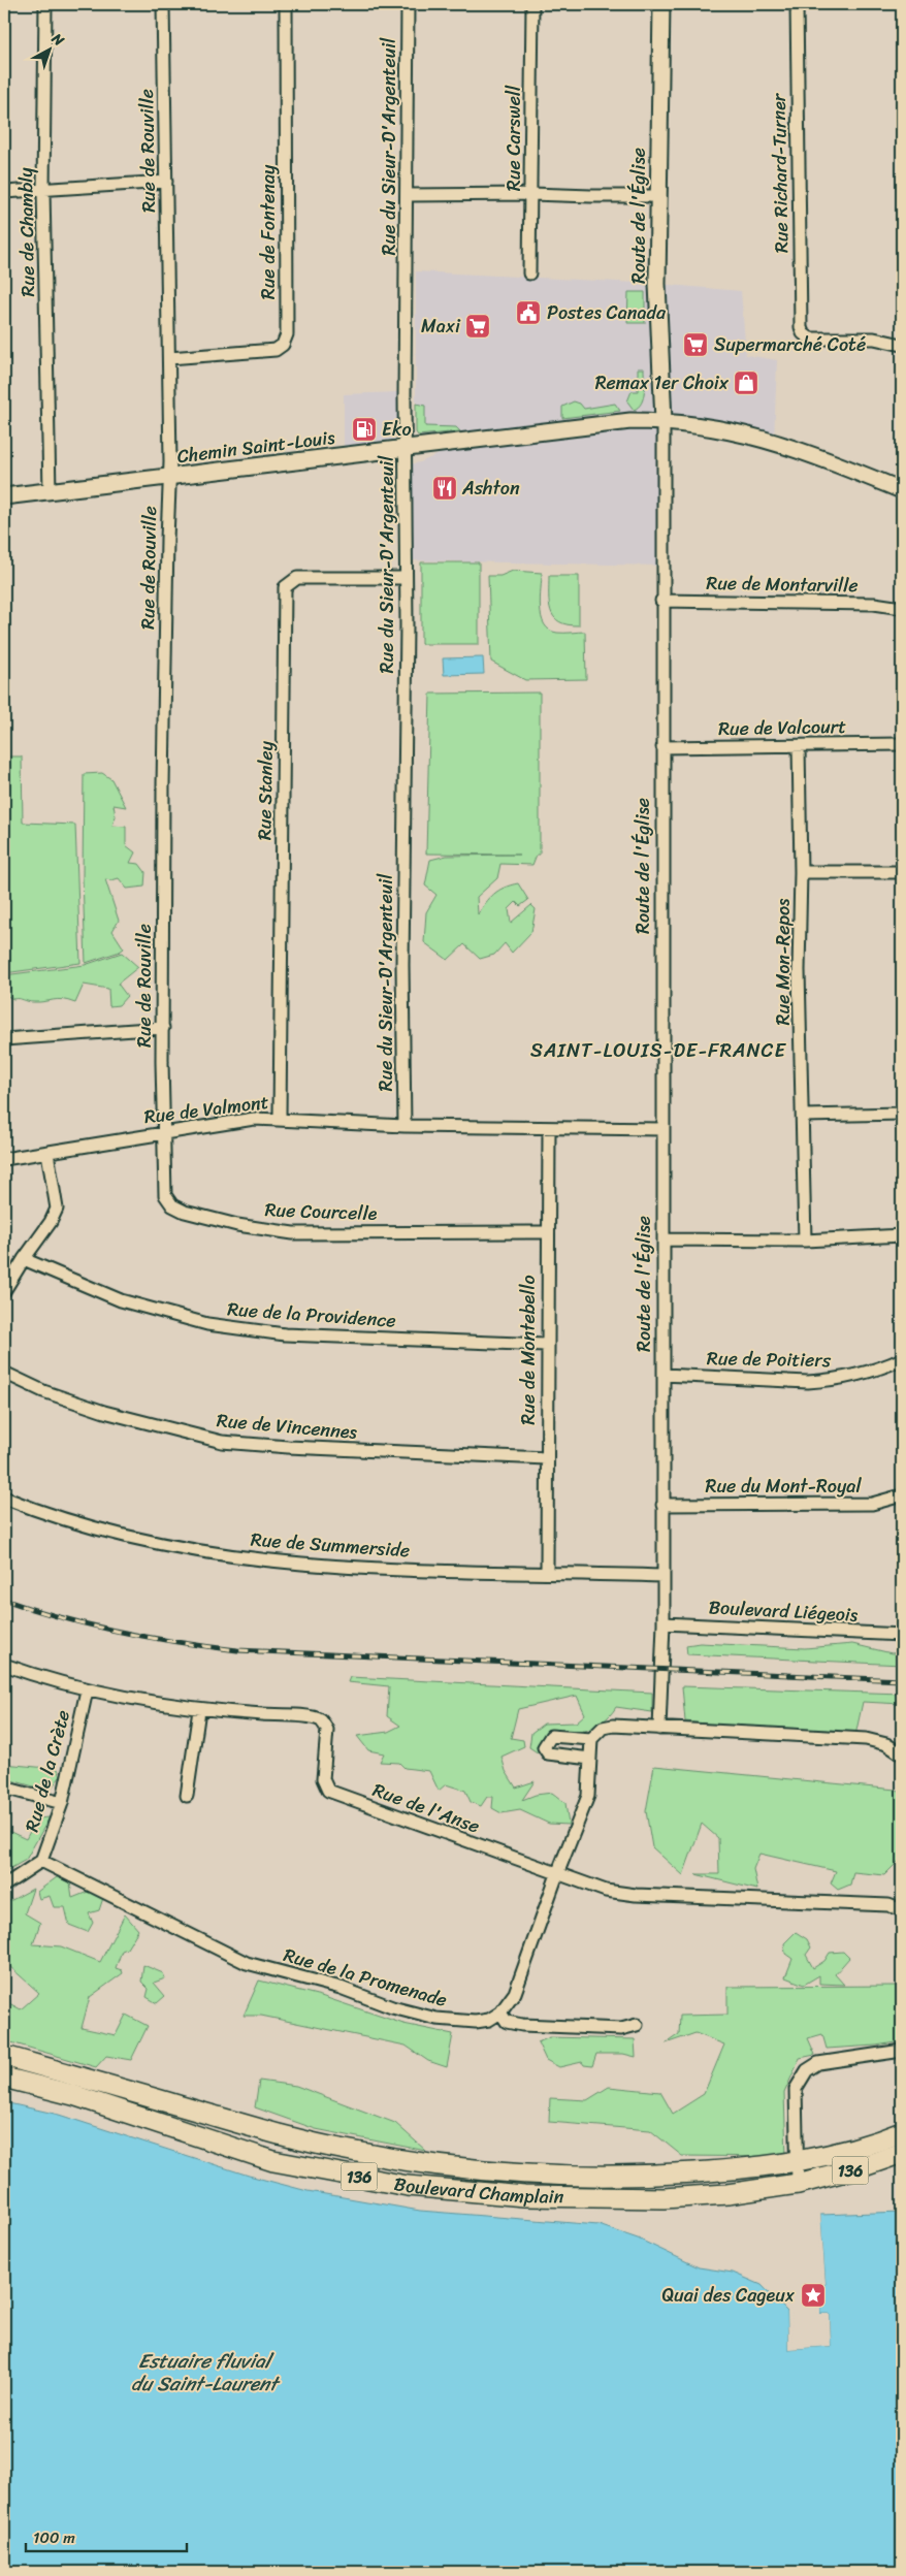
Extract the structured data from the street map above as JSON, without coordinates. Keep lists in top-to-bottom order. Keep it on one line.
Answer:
{"streets":{"main road":["136","Boulevard Champlain"],"street":["Rue Carswell","Rue du Sieur-D'Argenteuil","Rue de Rouville","Rue Richard-Turner","Route de l'Église","Rue de Chambly","Rue de Fontenay","Chemin Saint-Louis","Rue de Montarville","Rue de Valcourt","Rue Stanley","Rue Mon-Repos","Rue de Valmont","Rue Courcelle","Rue de la Providence","Rue de Montebello","Rue de Poitiers","Rue de Vincennes","Rue du Mont-Royal","Rue de Summerside","Boulevard Liégeois","Rue de la Crète","Rue de l'Anse","Rue de la Promenade"]},"crossings":[["Rue du Sieur-D'Argenteuil","Chemin Saint-Louis"],["Rue du Sieur-D'Argenteuil","Rue Stanley"],["Rue du Sieur-D'Argenteuil","Rue de Valmont"],["Rue de Rouville","Rue de Fontenay"],["Rue de Rouville","Chemin Saint-Louis"],["Rue de Rouville","Rue de Valmont"],["Rue de Rouville","Rue Courcelle"],["Route de l'Église","Chemin Saint-Louis"],["Route de l'Église","Rue de Montarville"],["Route de l'Église","Rue de Valcourt"],["Route de l'Église","Rue de Valmont"],["Route de l'Église","Rue de Poitiers"],["Route de l'Église","Rue du Mont-Royal"],["Route de l'Église","Rue de Summerside"],["Route de l'Église","Boulevard Liégeois"],["Rue de Chambly","Chemin Saint-Louis"],["Rue de Valcourt","Rue Mon-Repos"],["Rue Stanley","Rue de Valmont"],["Rue de Valmont","Rue Courcelle"],["Rue de Valmont","Rue de Montebello"],["Rue Courcelle","Rue de Montebello"],["Rue de la Providence","Rue de Montebello"],["Rue de Montebello","Rue de Vincennes"],["Rue de Montebello","Rue de Summerside"],["Rue de la Crète","Rue de l'Anse"],["Rue de la Crète","Rue de la Promenade"]],"districts":["SAINT-LOUIS-DE-FRANCE"],"water":["Estuaire fluvial du Saint-Laurent"],"places":{"public building":["Postes Canada"],"supermarket":["Maxi","Supermarché Coté"],"shop":["Remax 1er Choix"],"fuel station":["Eko"],"restaurant":["Ashton"],"place":["Quai des Cageux"]},"scale_bar":"100 m","north":"top right"}
